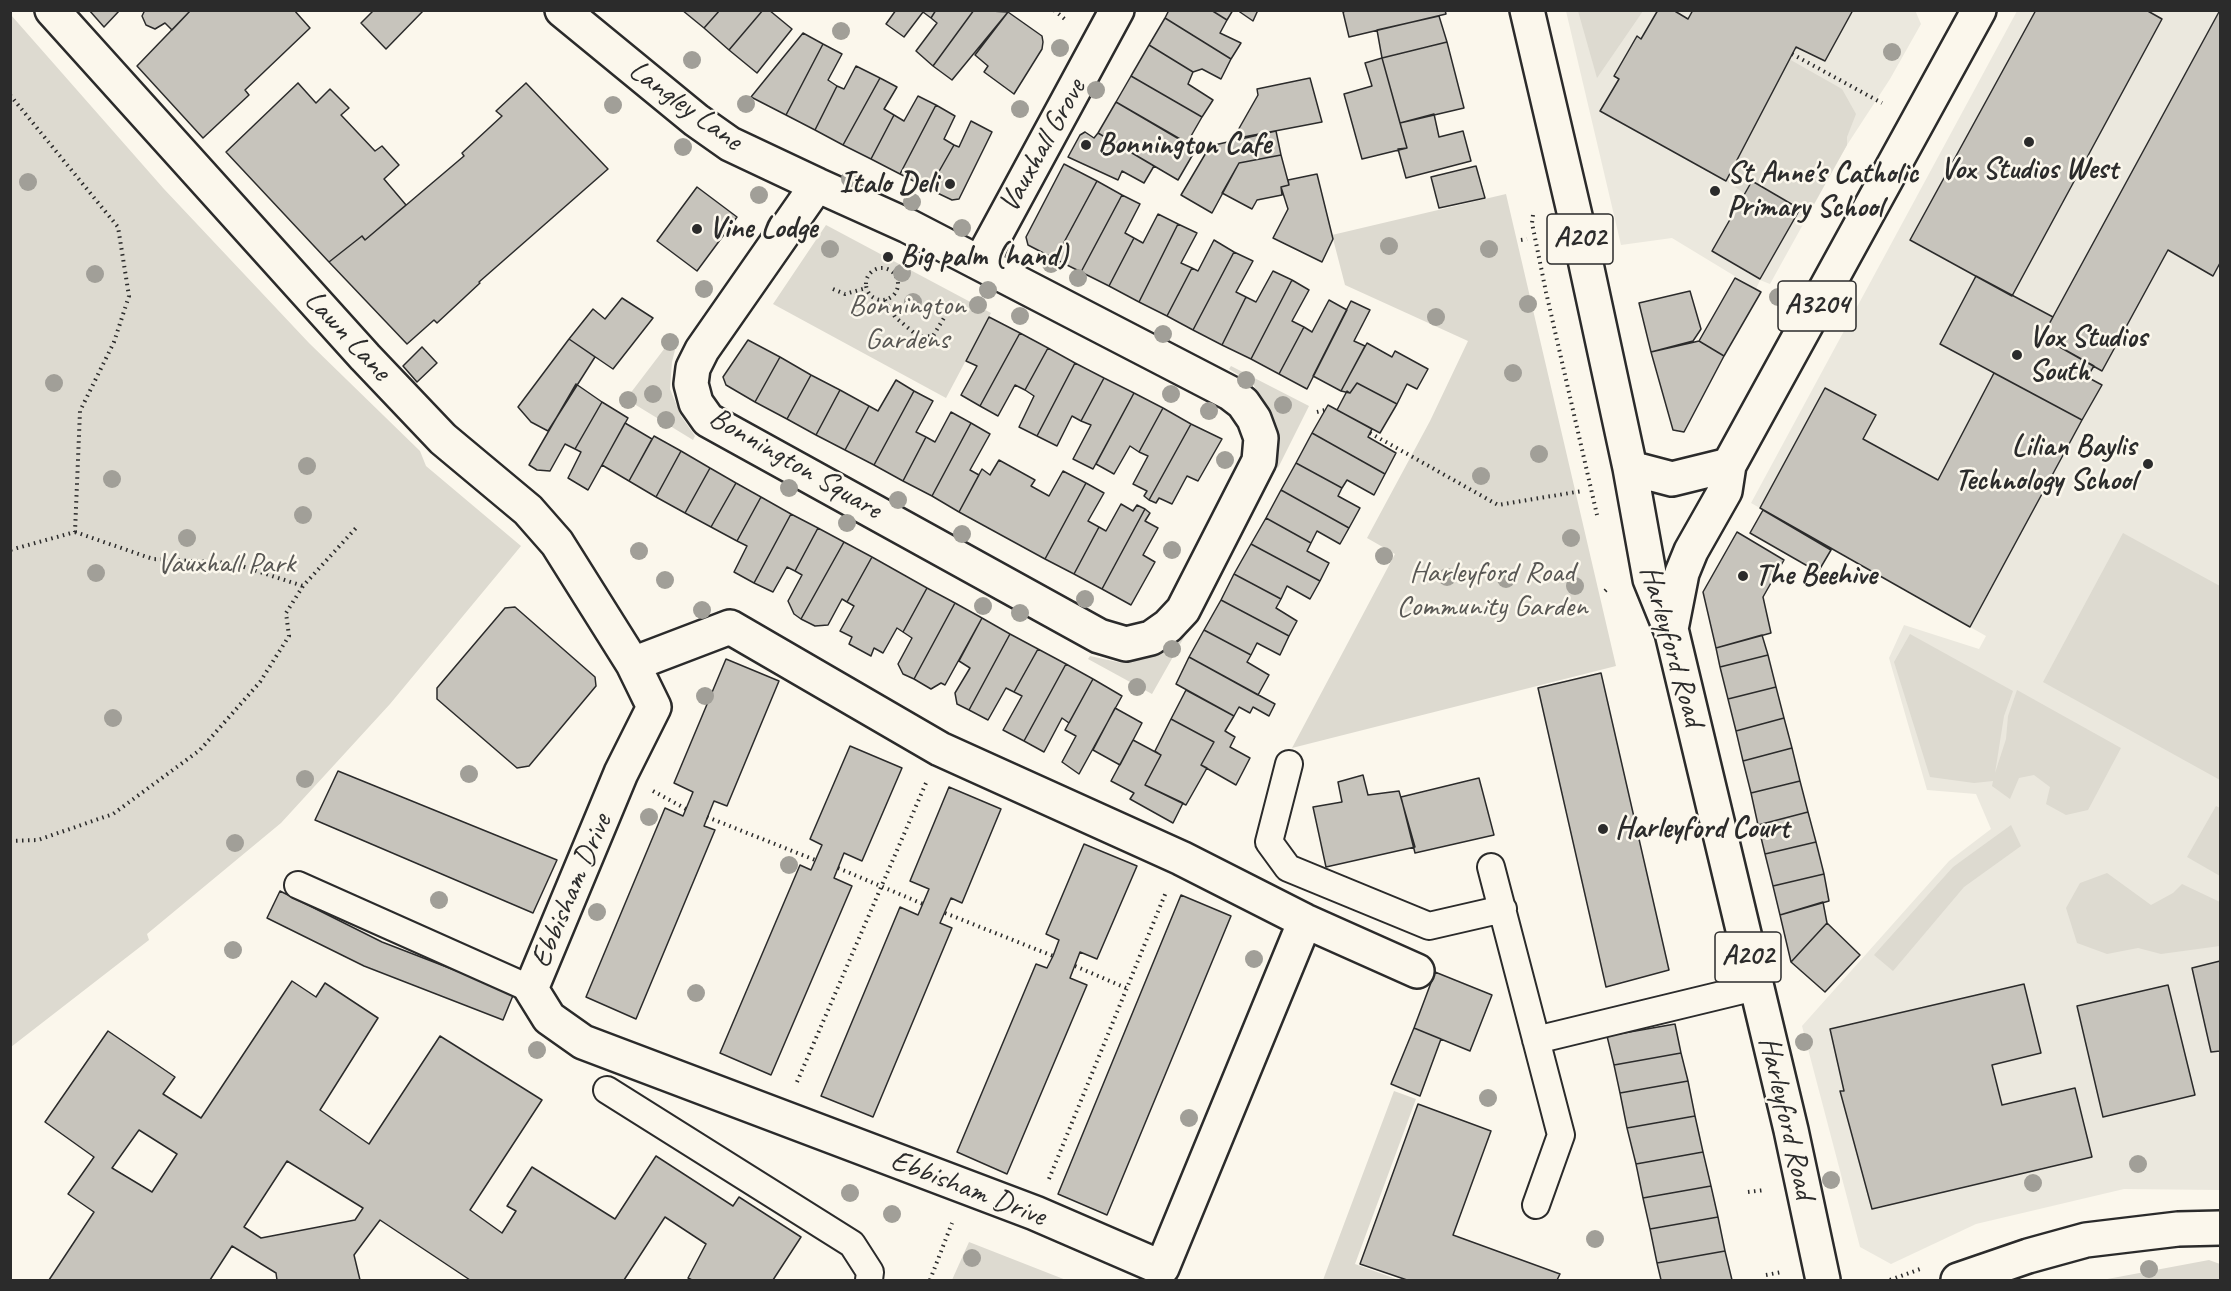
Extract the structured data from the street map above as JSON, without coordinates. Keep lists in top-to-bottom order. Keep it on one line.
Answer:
{"streets":{"main road":["Langley Lane","Vauxhall Grove","A202","A3204","Lawn Lane","Bonnington Square","Harleyford Road","Ebbisham Drive"]},"crossings":[["Langley Lane","Bonnington Square"],["Vauxhall Grove","Bonnington Square"],["A3204","Harleyford Road"],["Lawn Lane","Ebbisham Drive"]],"parks":["Bonnington Gardens","Vauxhall Park","Harleyford Road Community Garden"],"places":["Vox Studios West","Bonnington Cafe","Italo Deli","St Anne's Catholic Primary School","Vine Lodge","Big palm (hand)","Vox Studios South","Lilian Baylis Technology School","The Beehive","Harleyford Court"]}
